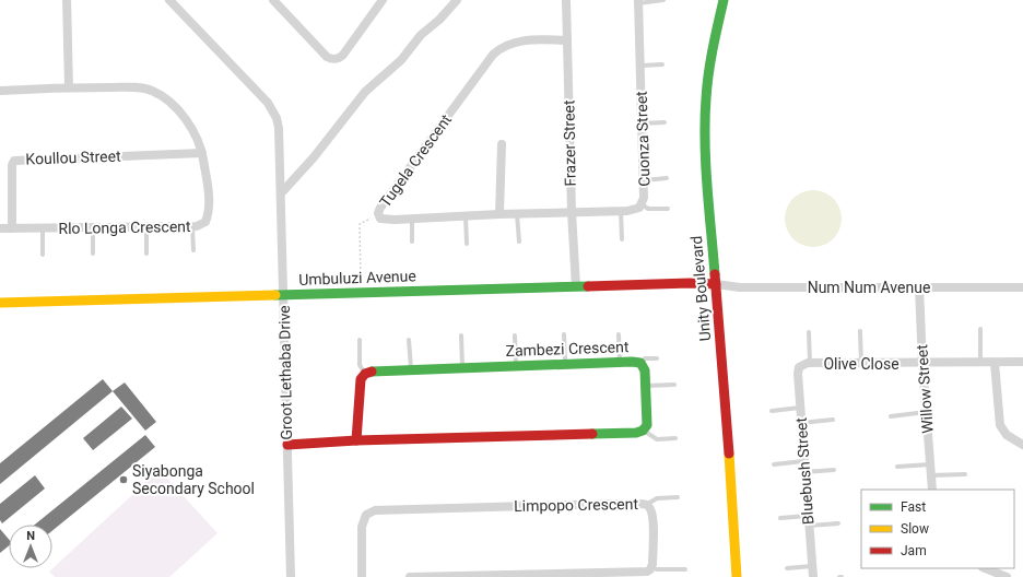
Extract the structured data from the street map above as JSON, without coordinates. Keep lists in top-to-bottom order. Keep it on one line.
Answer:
{"streets":{"street":["Cuonza Street","Frazer Street","Koullou Street","Tugela Crescent","Rlo Longa Crescent","Umbuluzi Avenue","Num Num Avenue","Unity Boulevard","Zambezi Crescent","Olive Close","Groot Lethaba Drive","Willow Street","Bluebush Street","Limpopo Crescent"]},"crossings":[["Cuonza Street","Frazer Street"],["Cuonza Street","Tugela Crescent"],["Frazer Street","Tugela Crescent"],["Frazer Street","Umbuluzi Avenue"],["Koullou Street","Rlo Longa Crescent"],["Umbuluzi Avenue","Num Num Avenue"],["Umbuluzi Avenue","Unity Boulevard"],["Umbuluzi Avenue","Groot Lethaba Drive"],["Num Num Avenue","Unity Boulevard"],["Num Num Avenue","Willow Street"],["Olive Close","Willow Street"],["Olive Close","Bluebush Street"]],"places":["Siyabonga Secondary School"],"legend":["Fast","Slow","Jam"],"north":"top"}
